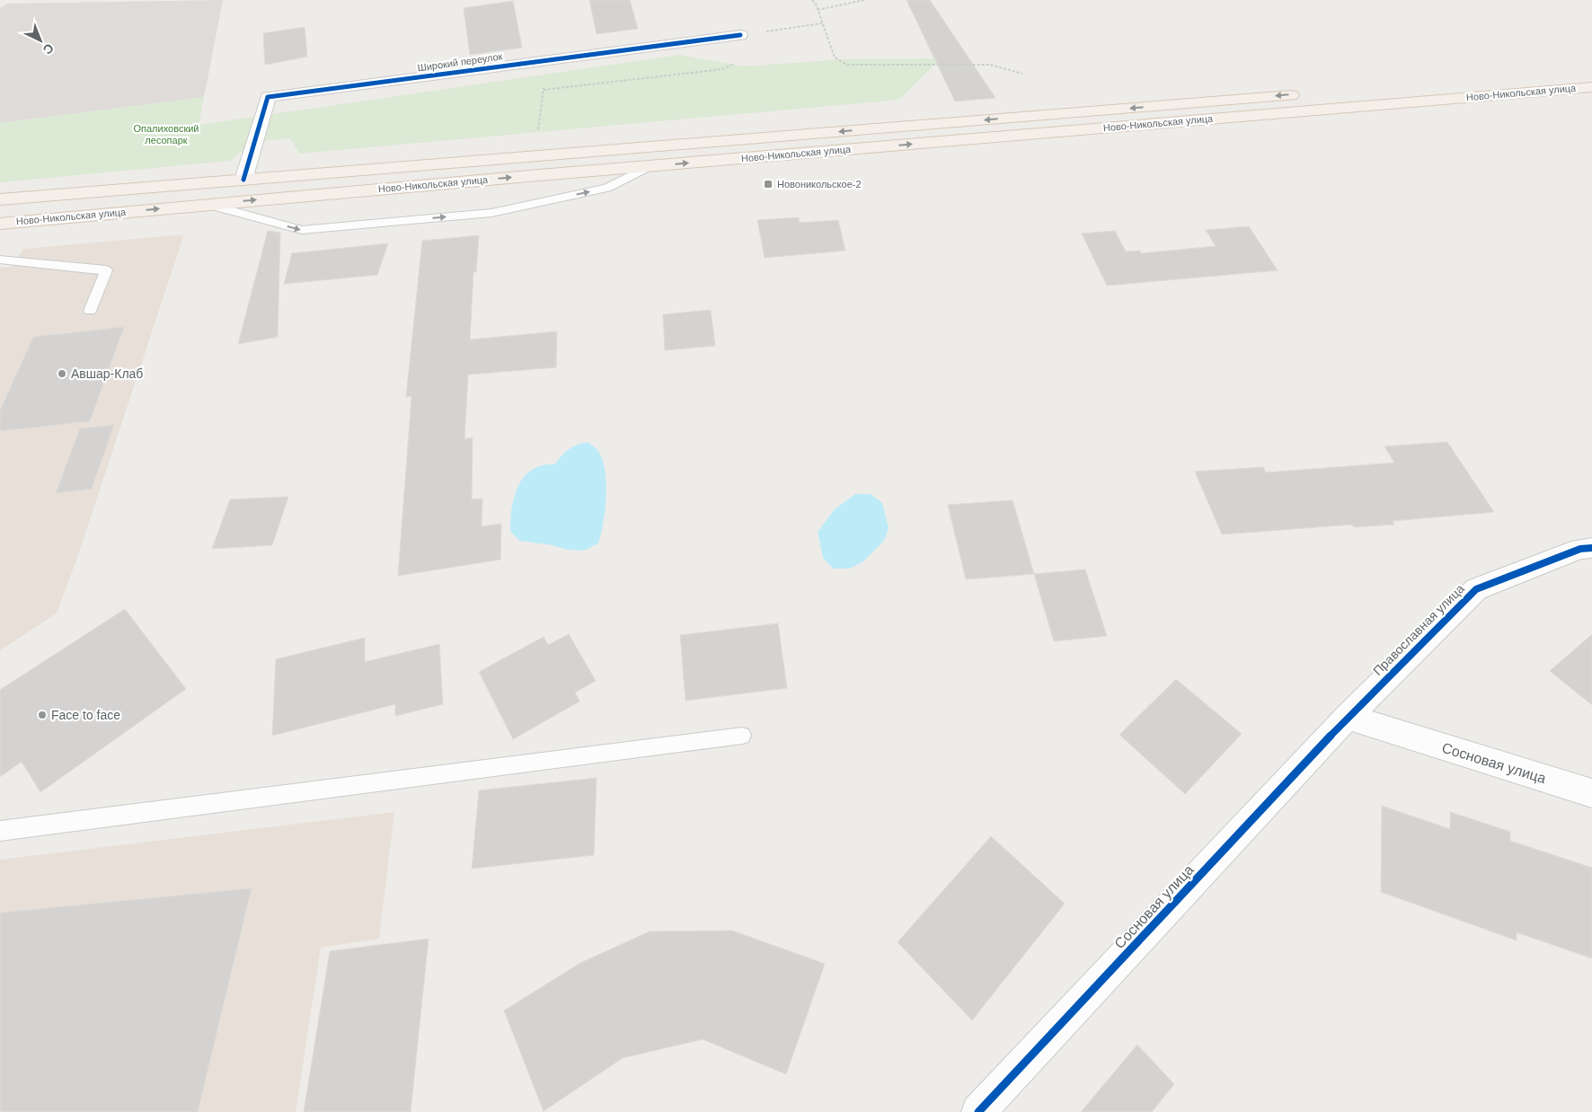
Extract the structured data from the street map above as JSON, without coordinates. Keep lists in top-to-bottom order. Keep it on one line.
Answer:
{"streets":{"main road":["Ново-Никольская улица"],"street":["Широкий переулок","Православная улица","Сосновая улица"]},"crossings":[["Широкий переулок","Ново-Никольская улица"],["Православная улица","Сосновая улица"]],"parks":["Опалиховский лесопарк"],"places":{"transit":["Новоникольское-2"],"other":["Авшар-Клаб","Face to face"]},"north":"bottom right"}
